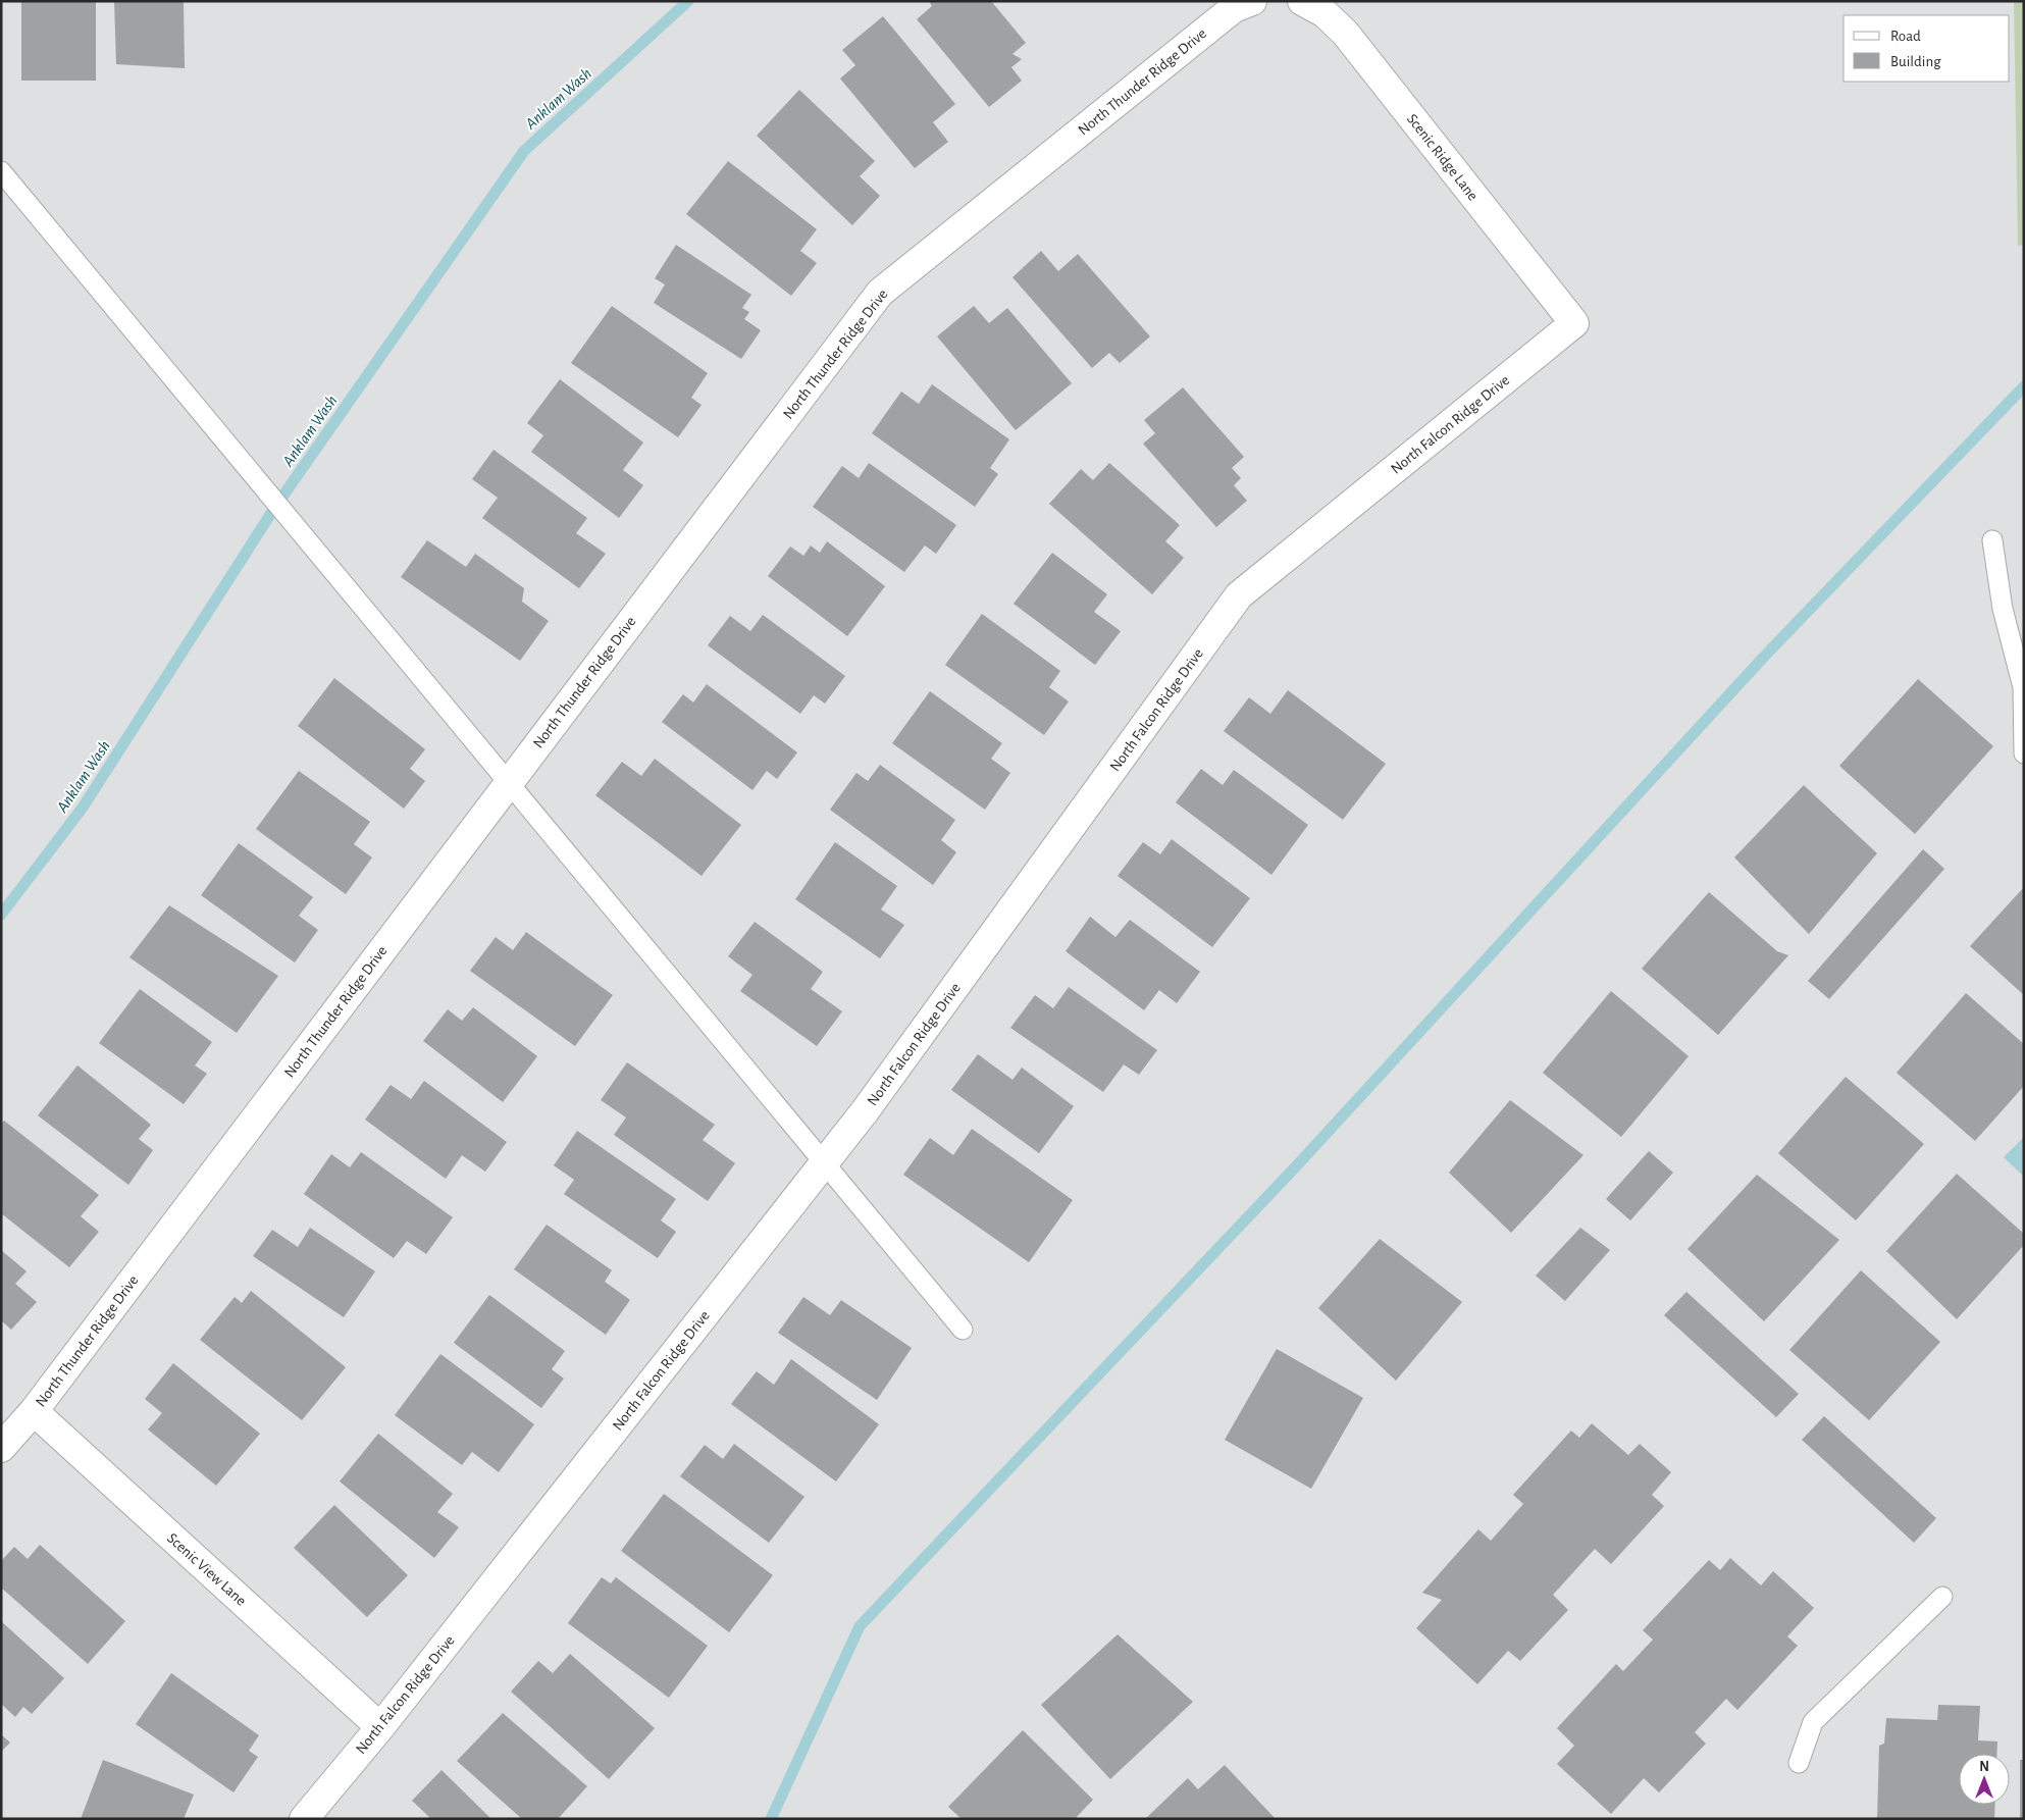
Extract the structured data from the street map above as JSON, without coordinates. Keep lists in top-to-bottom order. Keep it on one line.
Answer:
{"streets":{"street":["North Thunder Ridge Drive","Scenic Ridge Lane","North Falcon Ridge Drive","Scenic View Lane"]},"crossings":[["North Thunder Ridge Drive","Scenic View Lane"],["Scenic Ridge Lane","North Falcon Ridge Drive"],["North Falcon Ridge Drive","Scenic View Lane"]],"water":["Anklam Wash"],"legend":["Road","Building"],"north":"top"}
